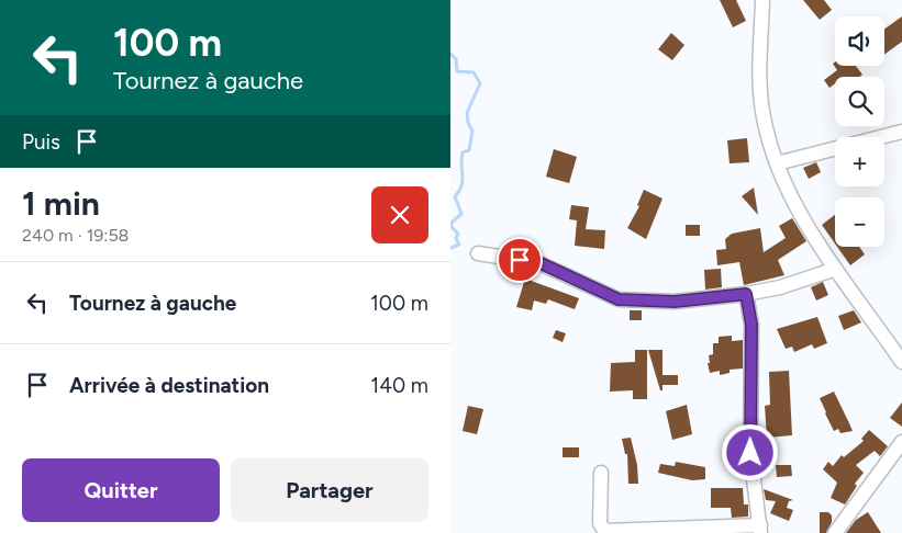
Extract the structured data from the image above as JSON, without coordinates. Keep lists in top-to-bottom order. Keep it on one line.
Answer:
{"page":{"turn":["100 m","Tournez à gauche"],"map_buttons":["+","−"],"then":"Puis","heading":["1 min","240 m · 19:58"],"list":[{"name":"Tournez à gauche","value":"100 m"},{"name":"Arrivée à destination","value":"140 m"}],"buttons":["Quitter","Partager"]}}
